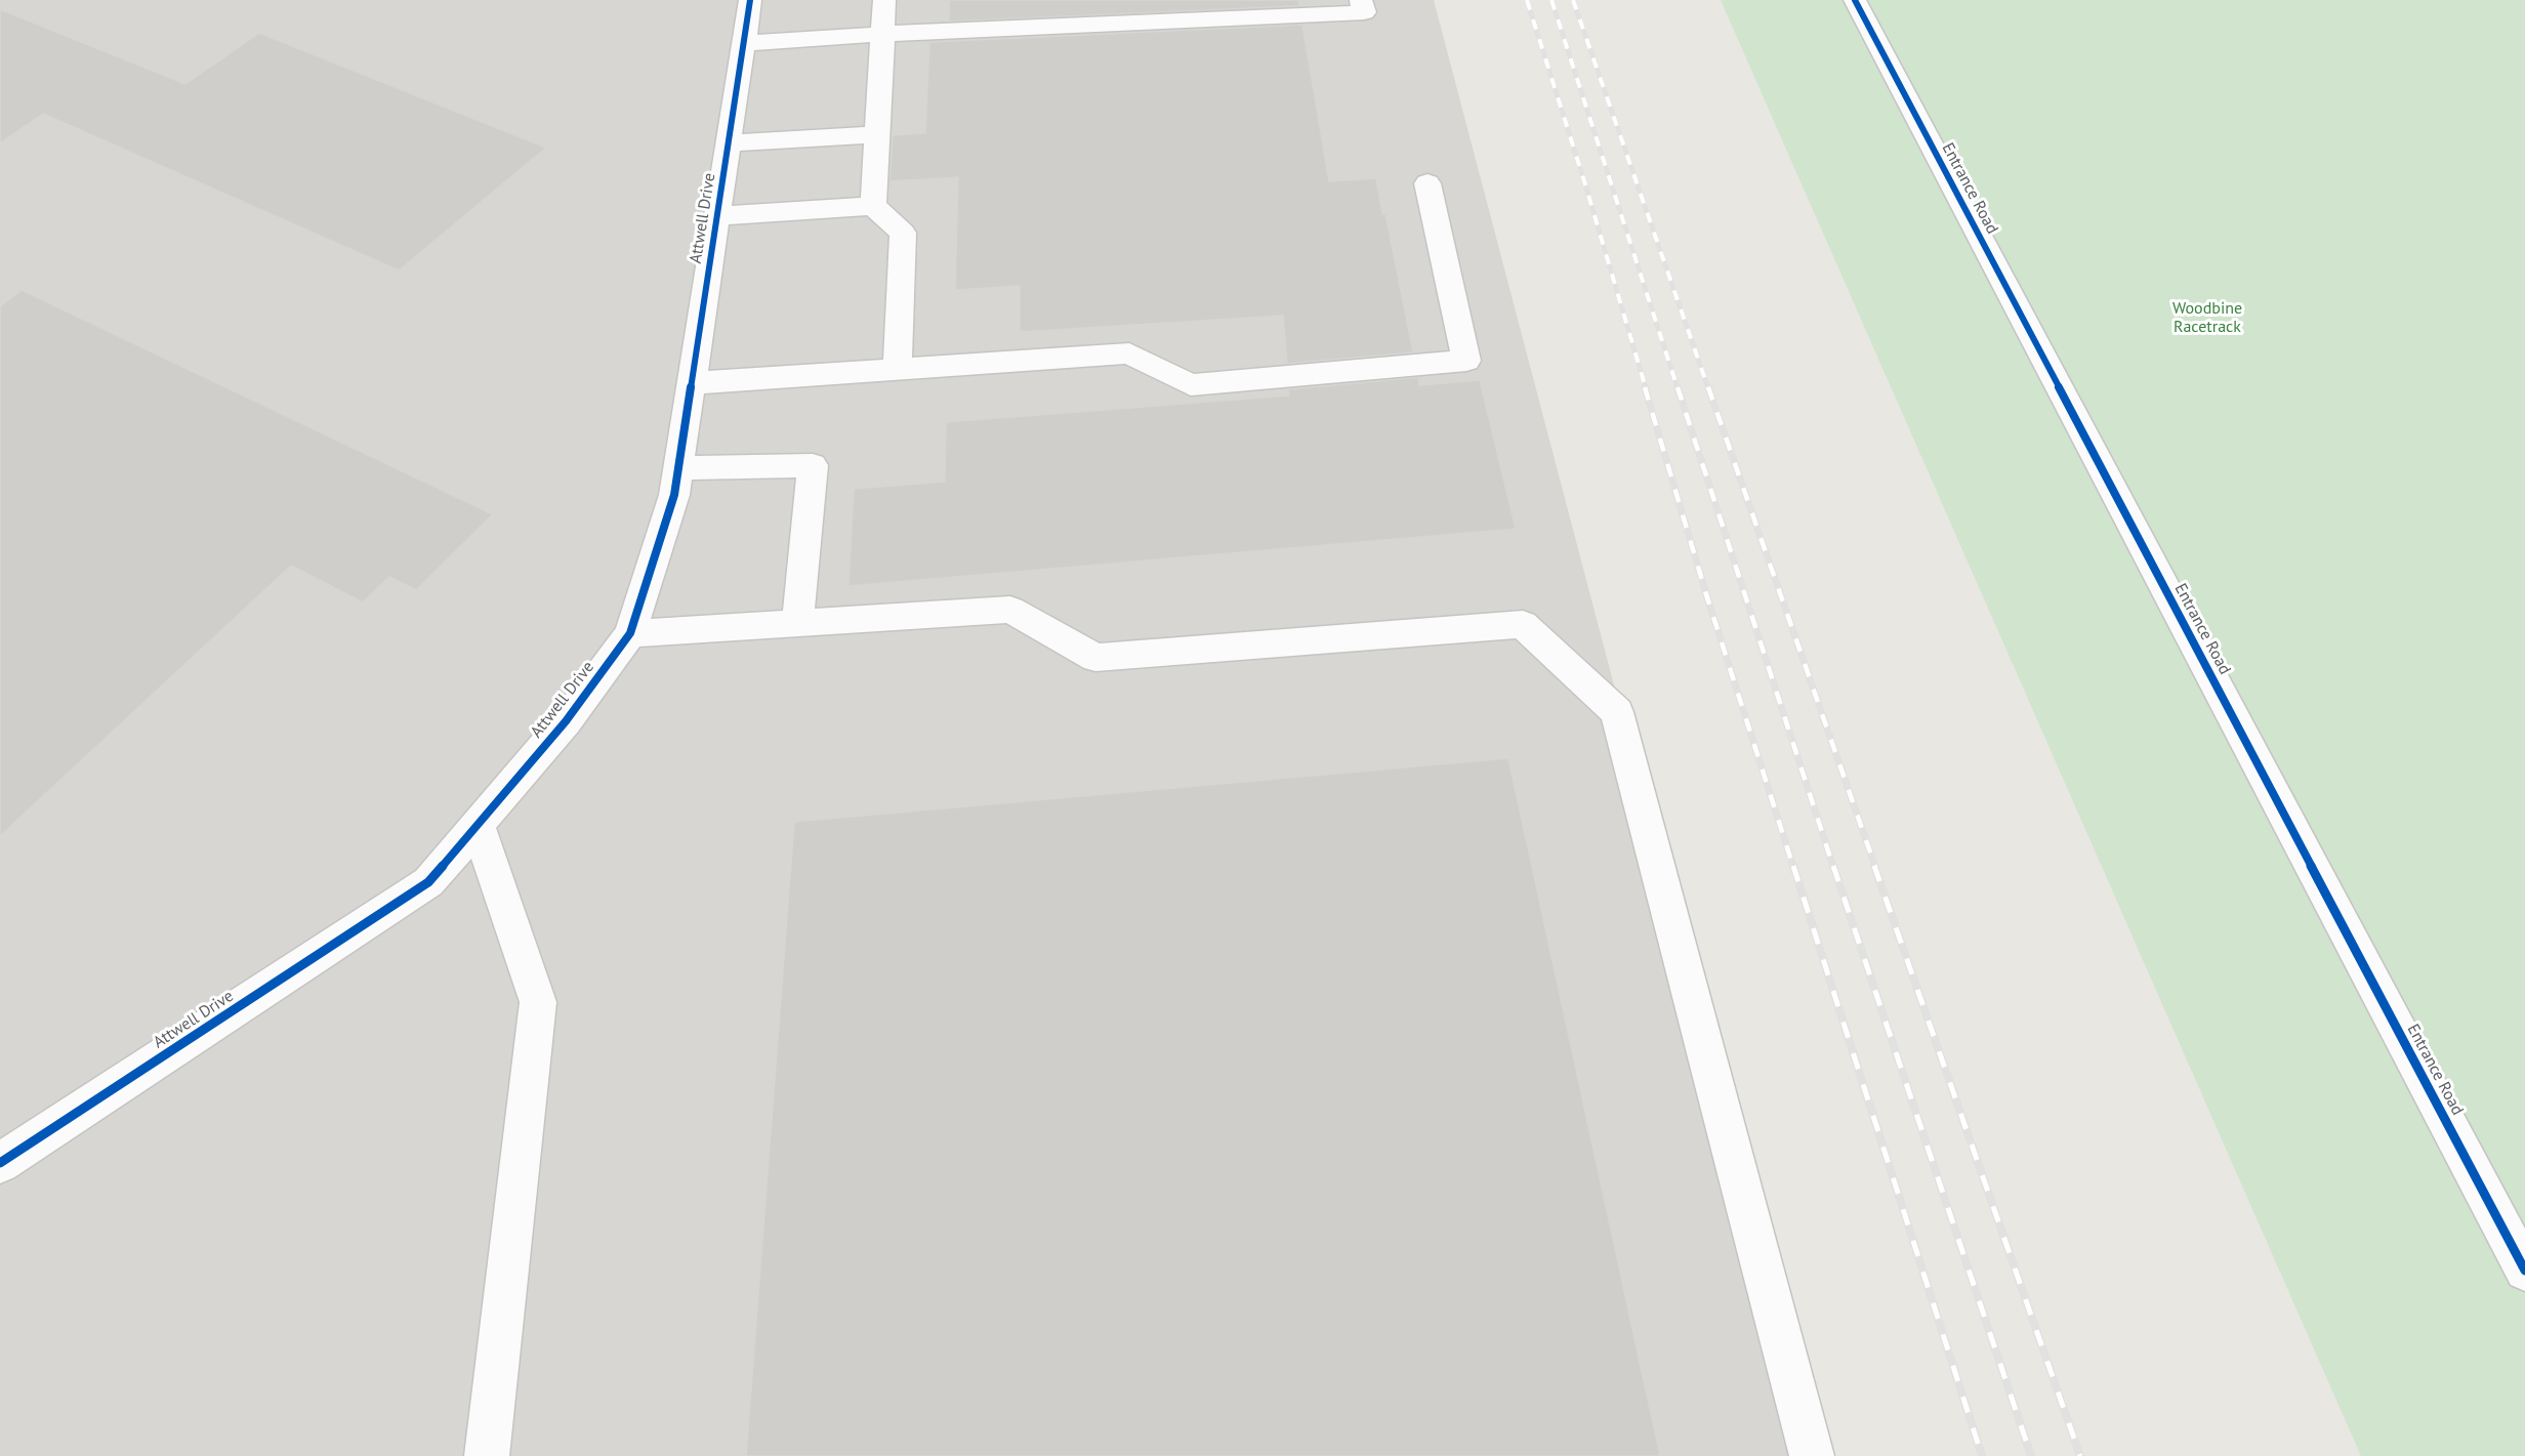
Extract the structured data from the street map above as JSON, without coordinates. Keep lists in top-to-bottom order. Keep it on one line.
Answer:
{"streets":{"street":["Entrance Road","Attwell Drive"]},"parks":["Woodbine Racetrack"]}
